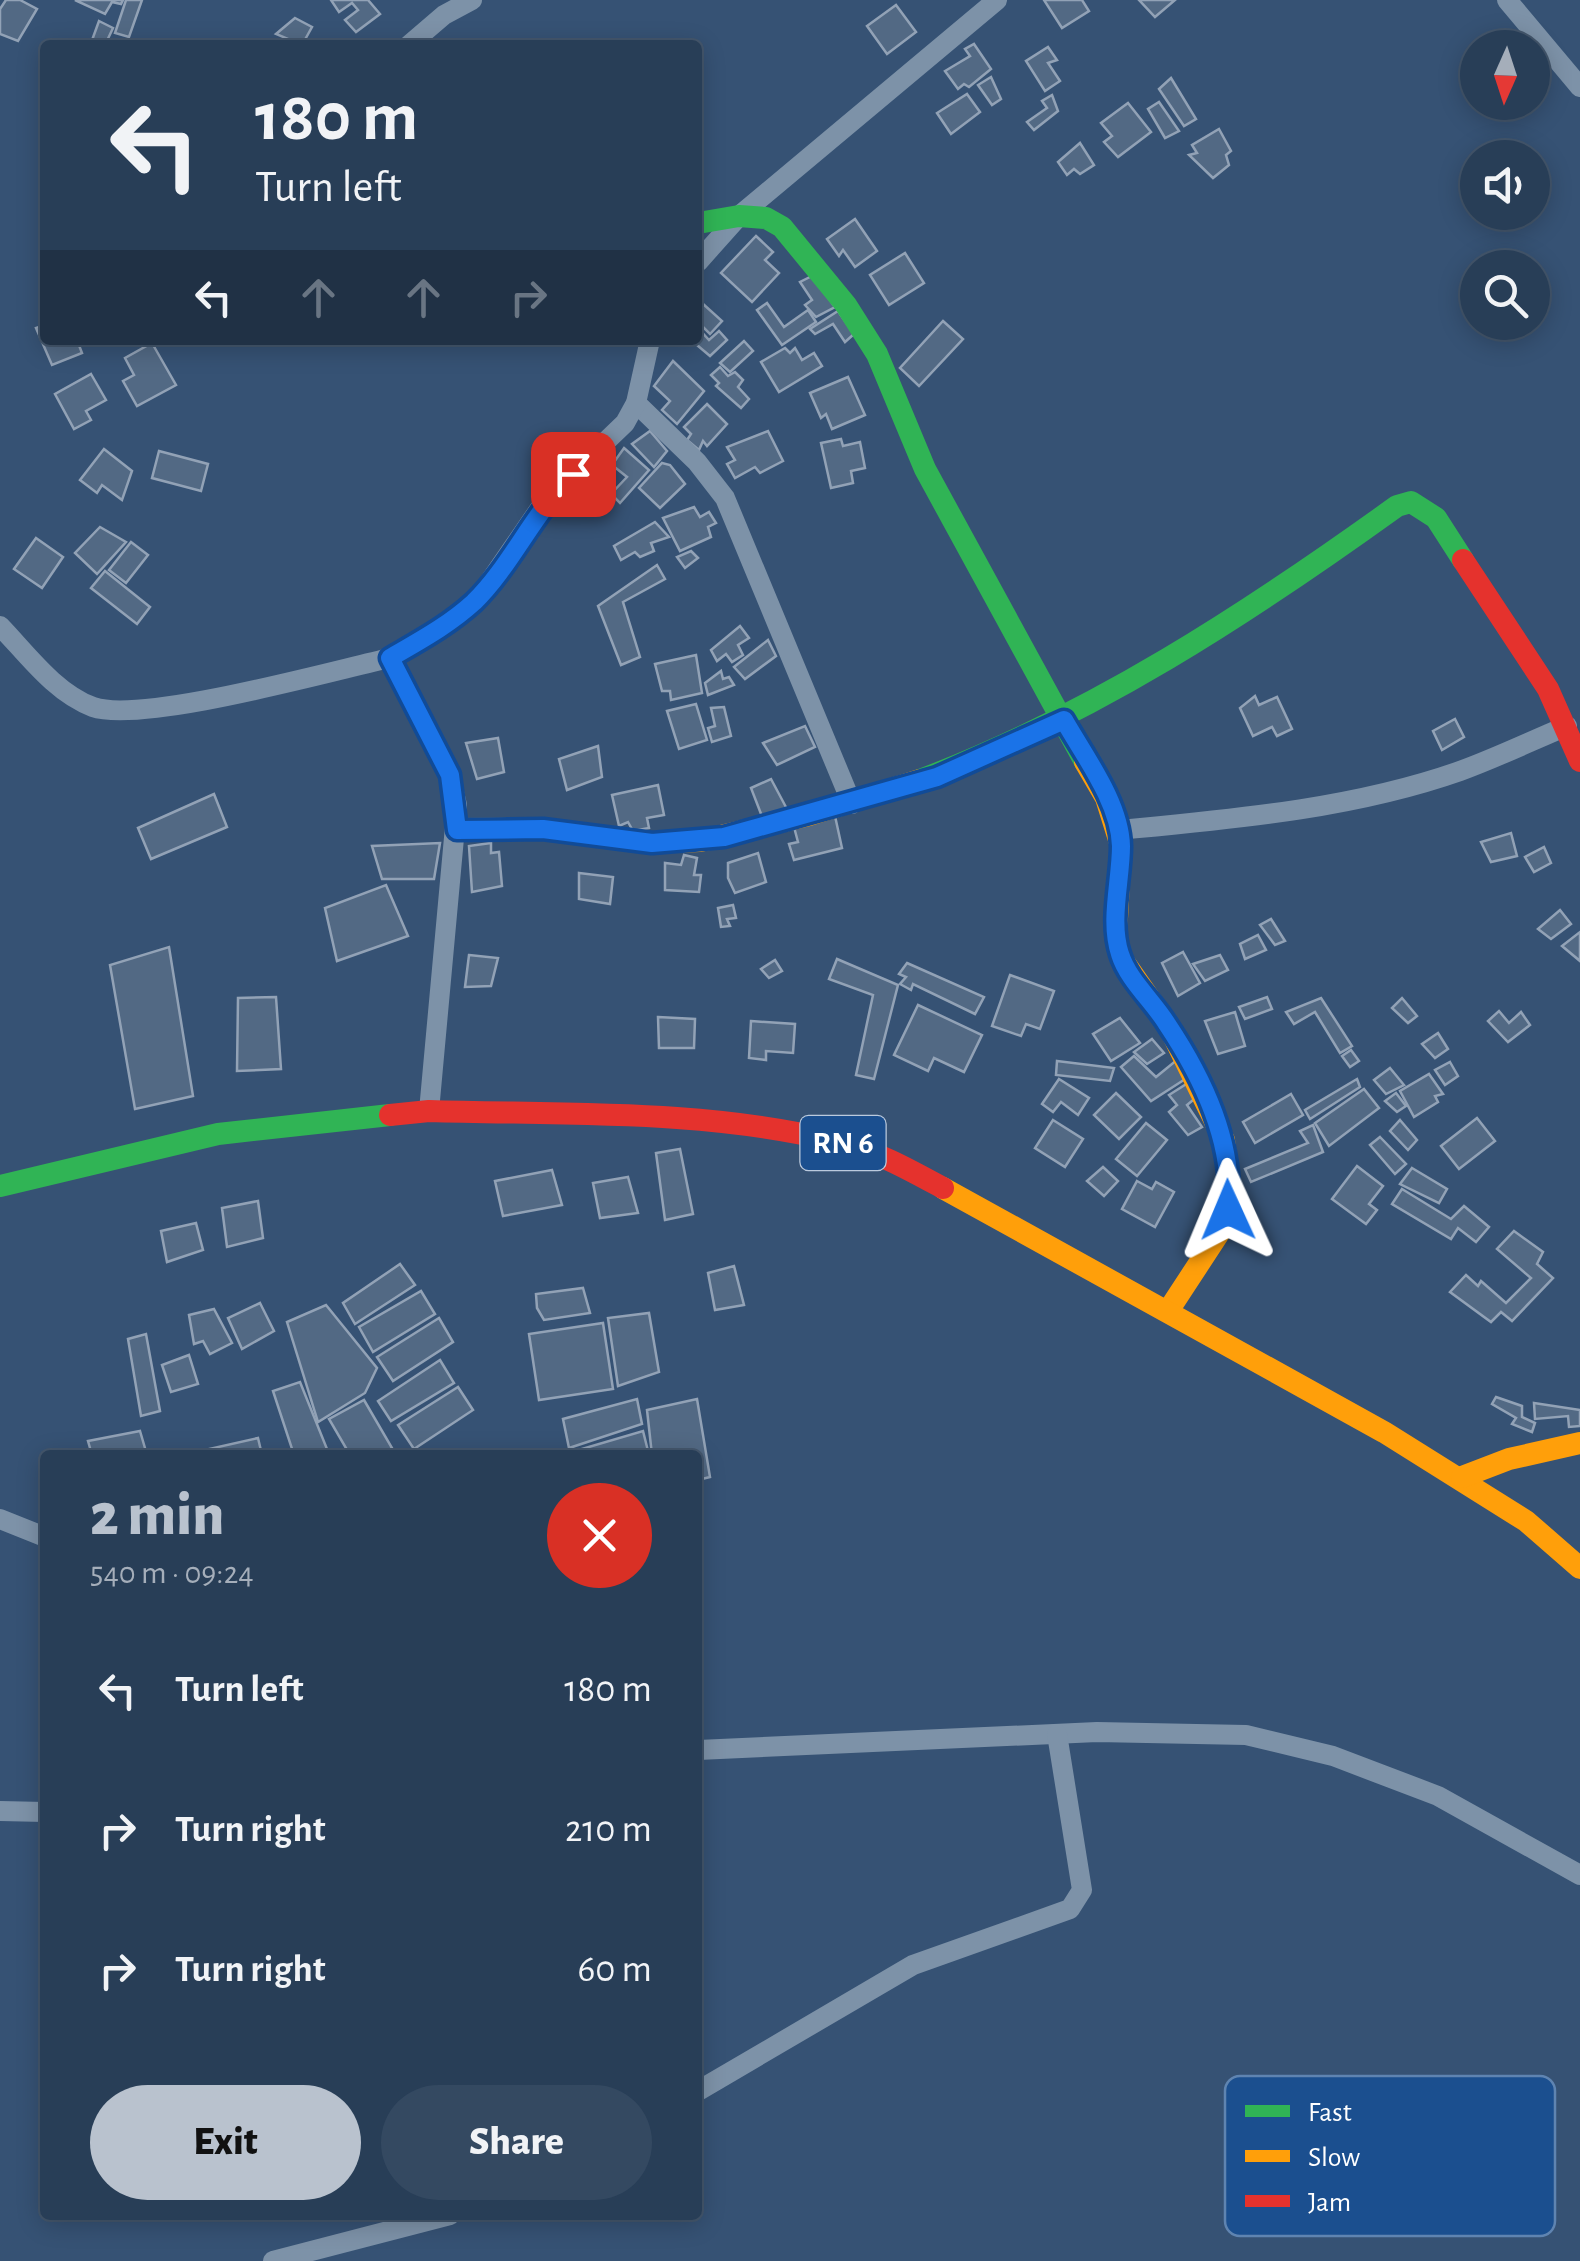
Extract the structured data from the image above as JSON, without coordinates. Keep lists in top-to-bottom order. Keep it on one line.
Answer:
{"streets":{"street":["RN 6"]},"legend":["Fast","Slow","Jam"],"north":"bottom","page":{"turn":["180 m","Turn left"],"heading":["2 min","540 m · 09:24"],"list":[{"name":"Turn left","value":"180 m"},{"name":"Turn right","value":"210 m"},{"name":"Turn right","value":"60 m"}],"buttons":["Exit","Share"]}}
